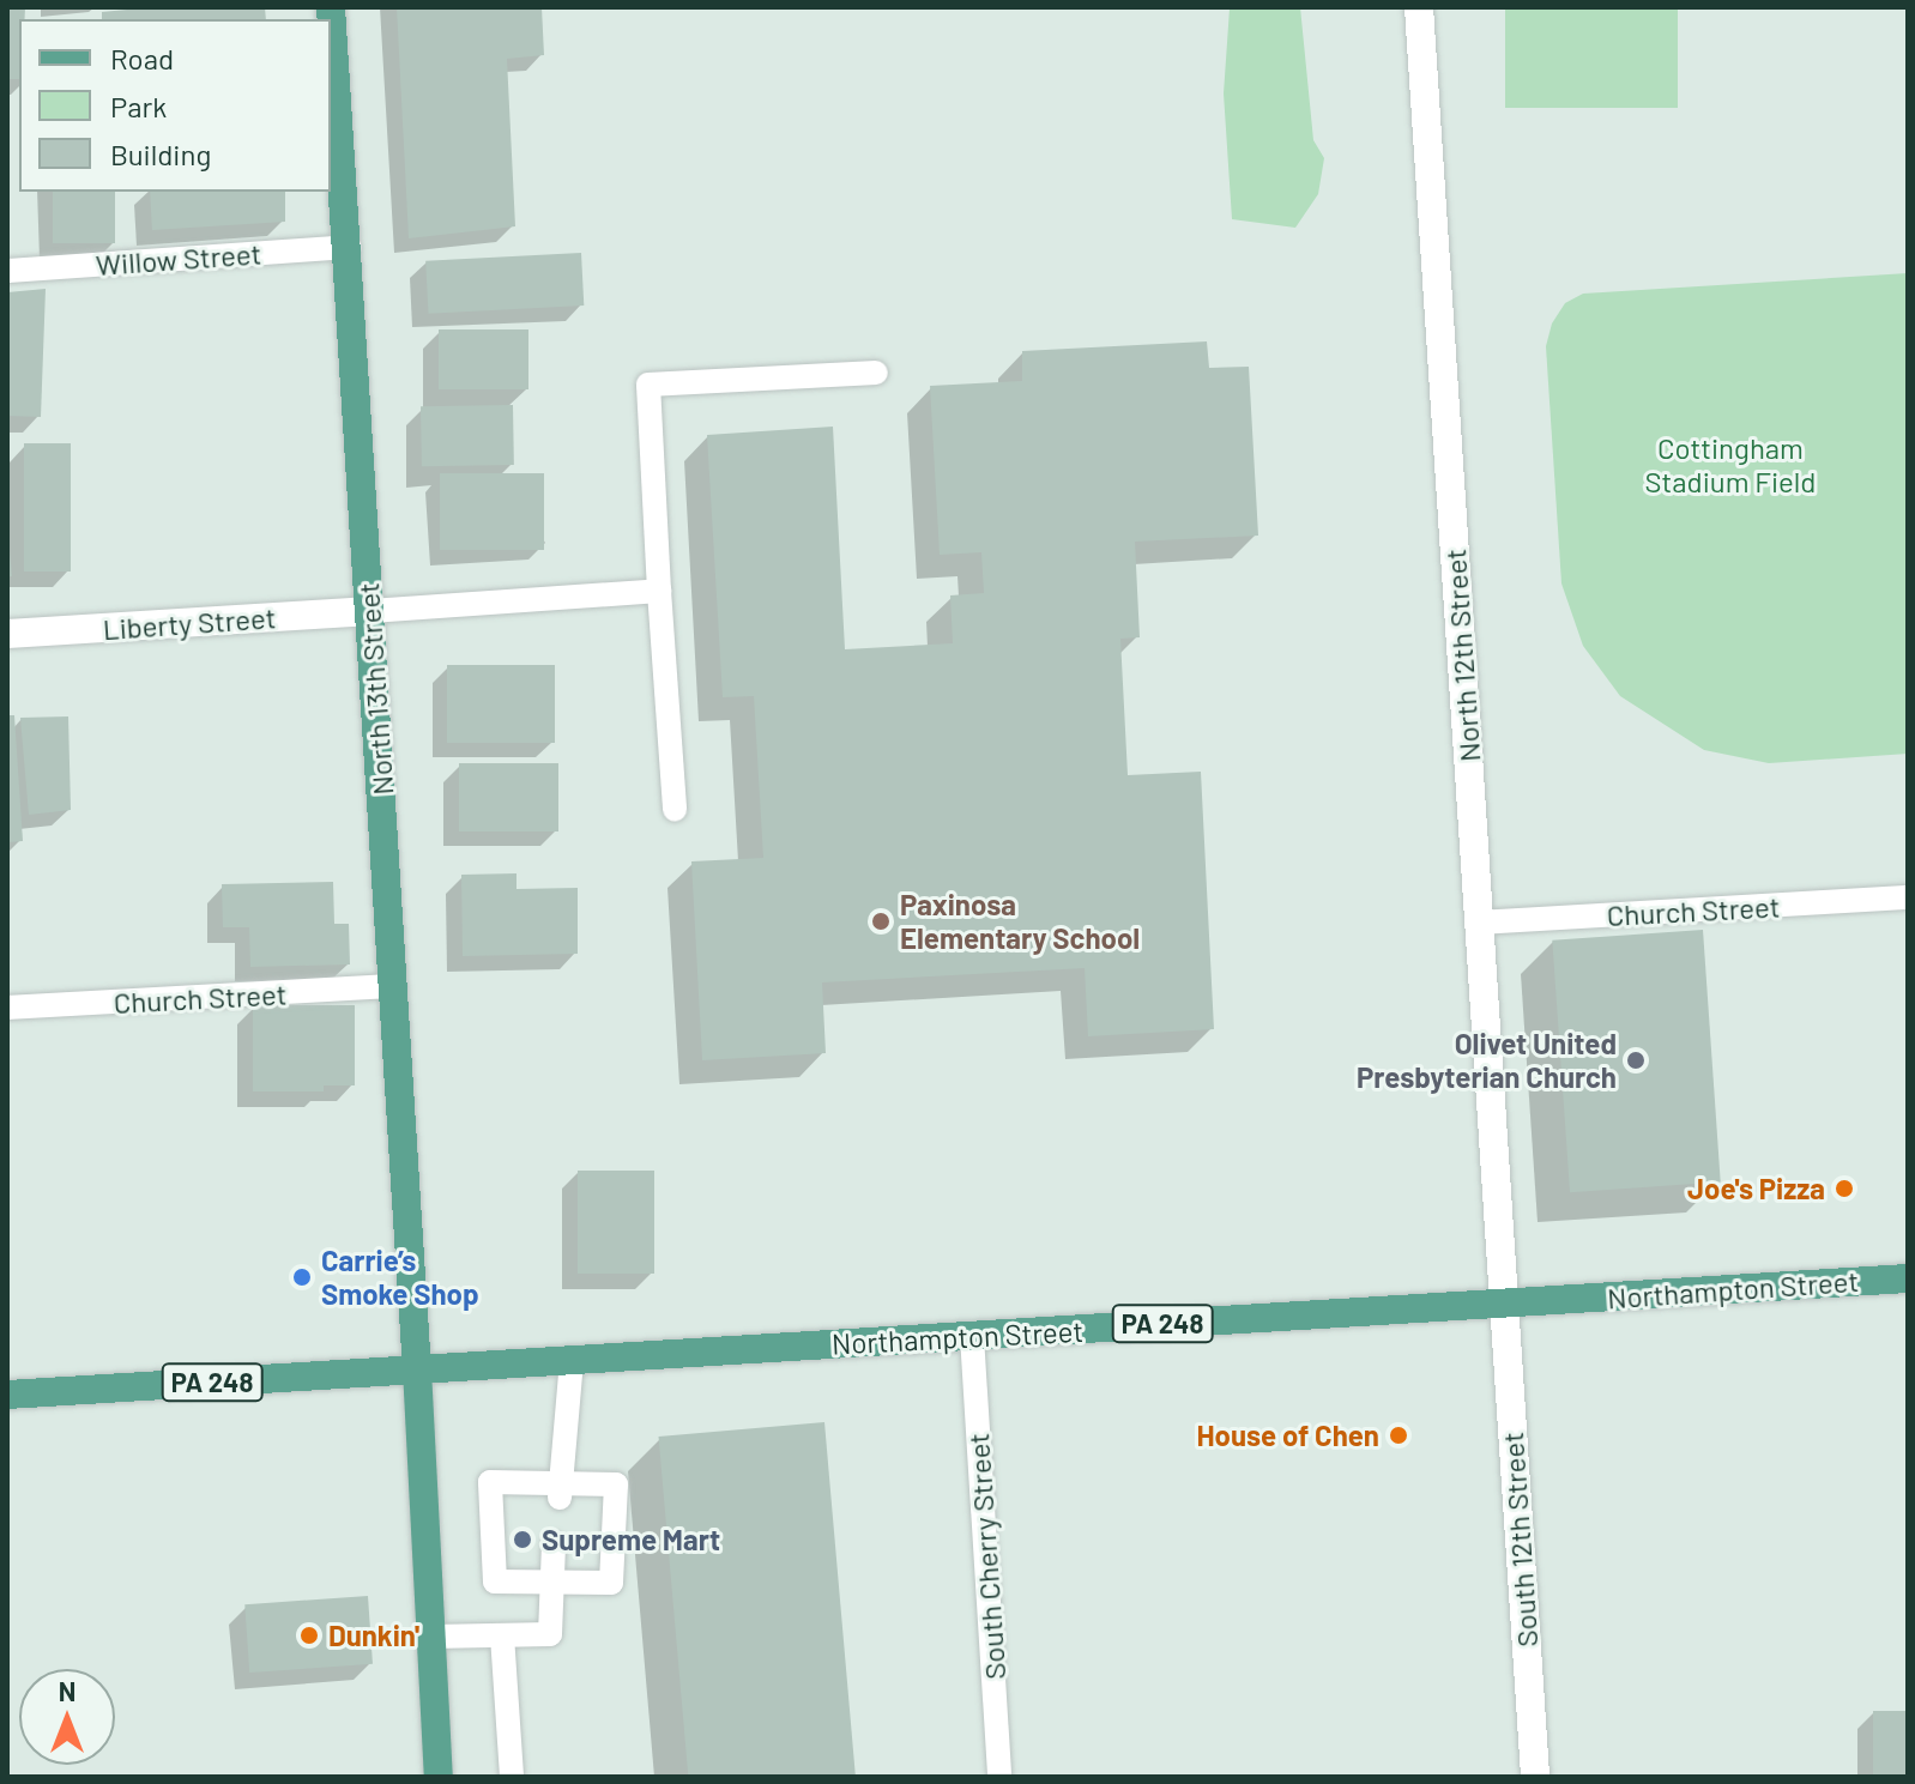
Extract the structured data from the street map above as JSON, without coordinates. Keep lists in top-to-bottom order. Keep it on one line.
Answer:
{"streets":{"main road":["North 13th Street","Northampton Street","PA 248"],"street":["Liberty Street","North 12th Street","South 12th Street"],"lane":["Willow Street","Church Street","South Cherry Street"]},"crossings":[["Willow Street","North 13th Street"],["Liberty Street","North 13th Street"],["North 12th Street","Church Street"],["North 12th Street","Northampton Street"],["North 12th Street","South 12th Street"],["North 13th Street","Church Street"],["North 13th Street","Northampton Street"],["Northampton Street","South 12th Street"],["Northampton Street","South Cherry Street"]],"parks":["Cottingham Stadium Field"],"places":["Paxinosa Elementary School","Olivet United Presbyterian Church","Joe's Pizza","Carrie’s Smoke Shop","House of Chen","Supreme Mart","Dunkin'"],"legend":["Road","Park","Building"],"north":"top"}
